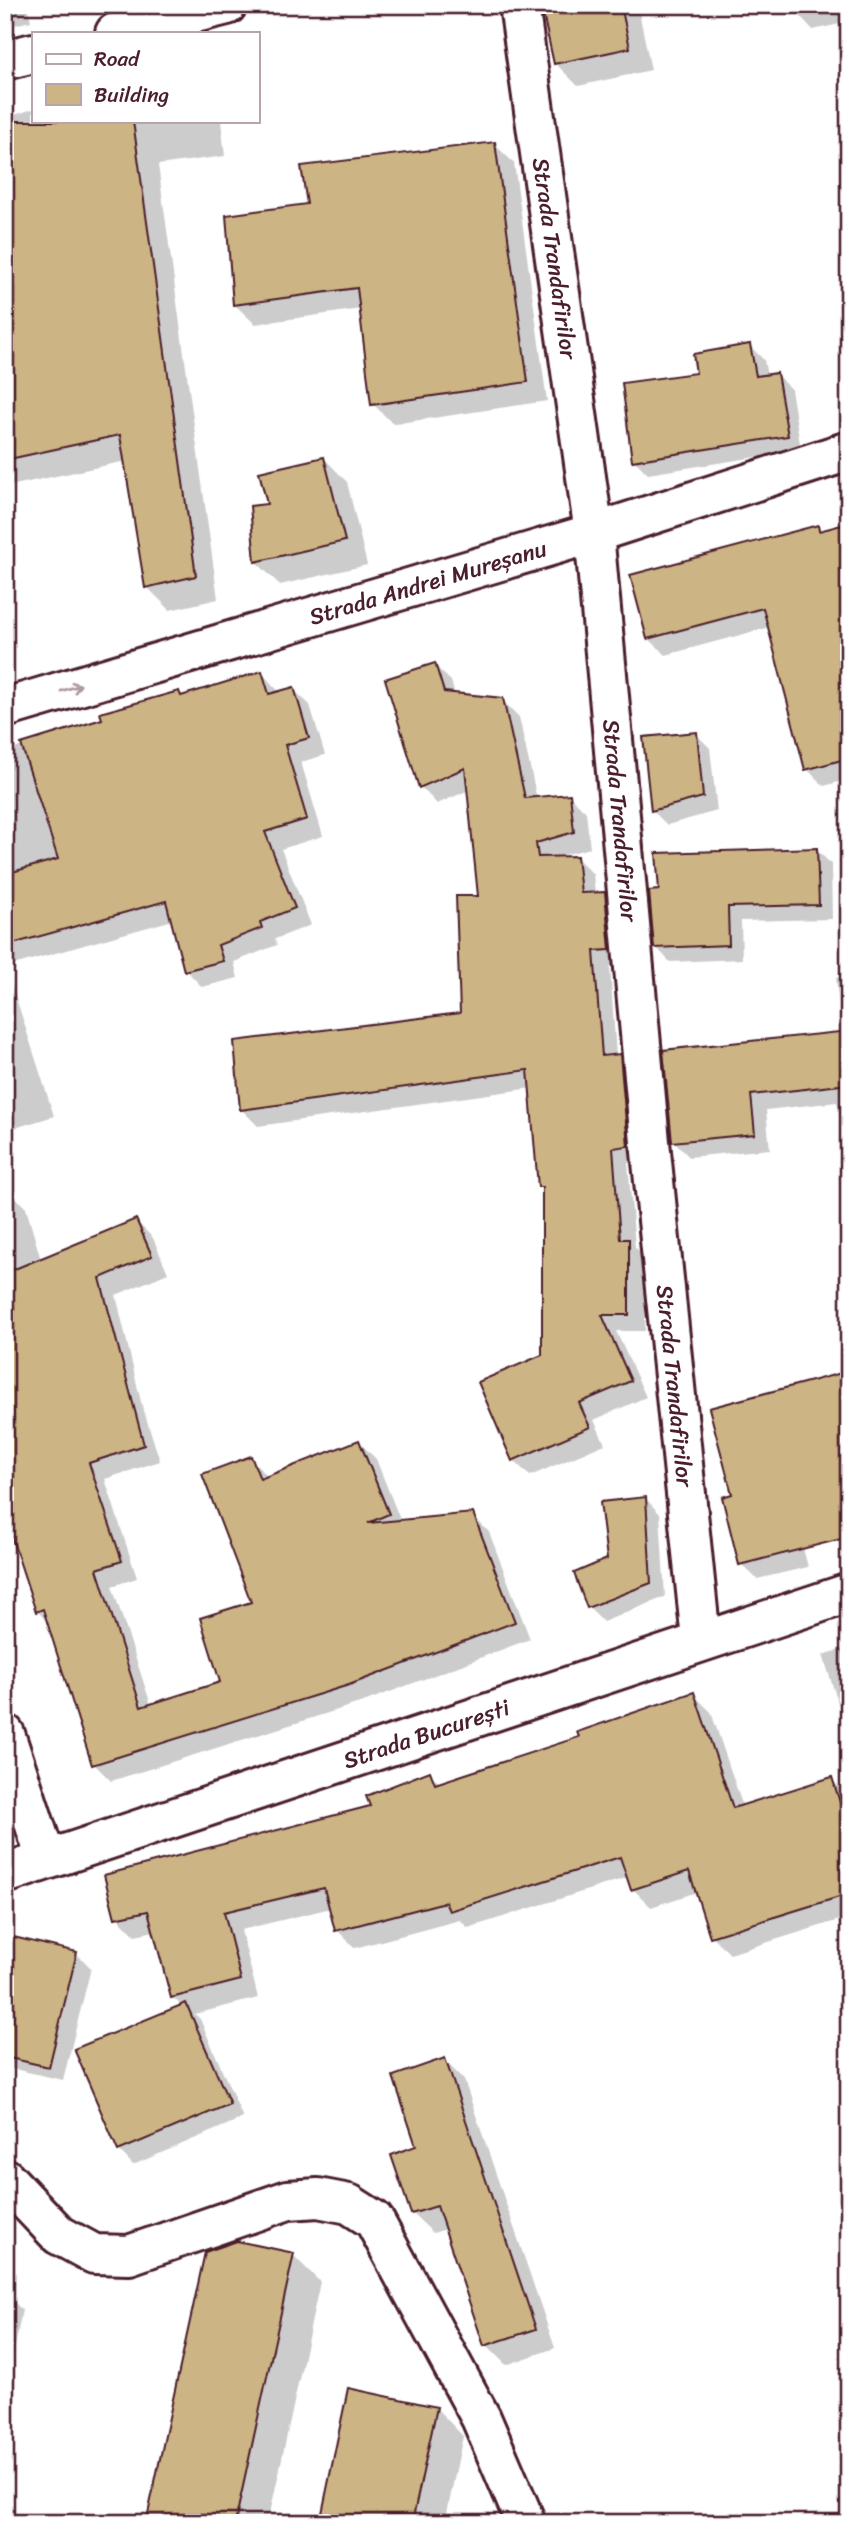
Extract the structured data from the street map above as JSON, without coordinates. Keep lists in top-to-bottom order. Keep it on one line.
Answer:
{"streets":{"street":["Strada Trandafirilor","Strada Andrei Mureșanu","Strada București"]},"crossings":[["Strada Trandafirilor","Strada Andrei Mureșanu"],["Strada Trandafirilor","Strada București"]],"one_way":["Strada Andrei Mureșanu"],"legend":["Road","Building"]}
